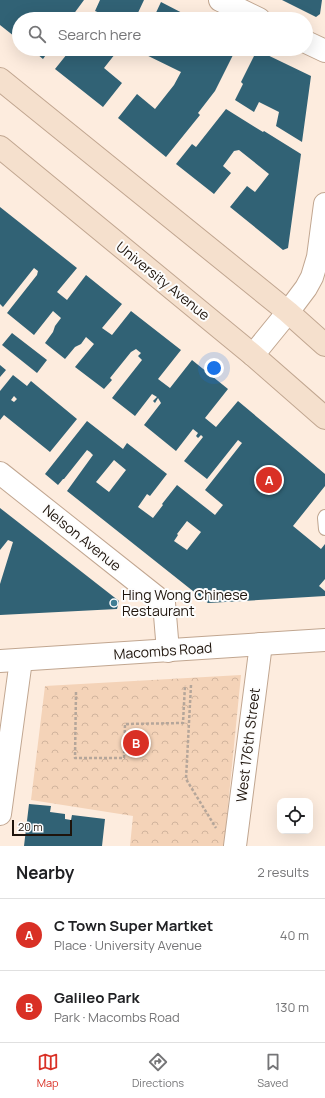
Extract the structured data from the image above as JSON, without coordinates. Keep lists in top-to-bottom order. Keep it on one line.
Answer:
{"streets":{"main road":["University Avenue"],"street":["Nelson Avenue","Macombs Road","West 176th Street"]},"crossings":[["Nelson Avenue","Macombs Road"],["Macombs Road","West 176th Street"]],"places":["Hing Wong Chinese Restaurant"],"scale_bar":"20 m","page":{"search":"Search here","pins":["A","B"],"scale":"20 m","heading":["Nearby","2 results"],"list":[{"mark":"A","name":"C Town Super Martket","note":"Place · University Avenue","value":"40 m"},{"mark":"B","name":"Galileo Park","note":"Park · Macombs Road","value":"130 m"}],"nav":["Map","Directions","Saved"]}}
